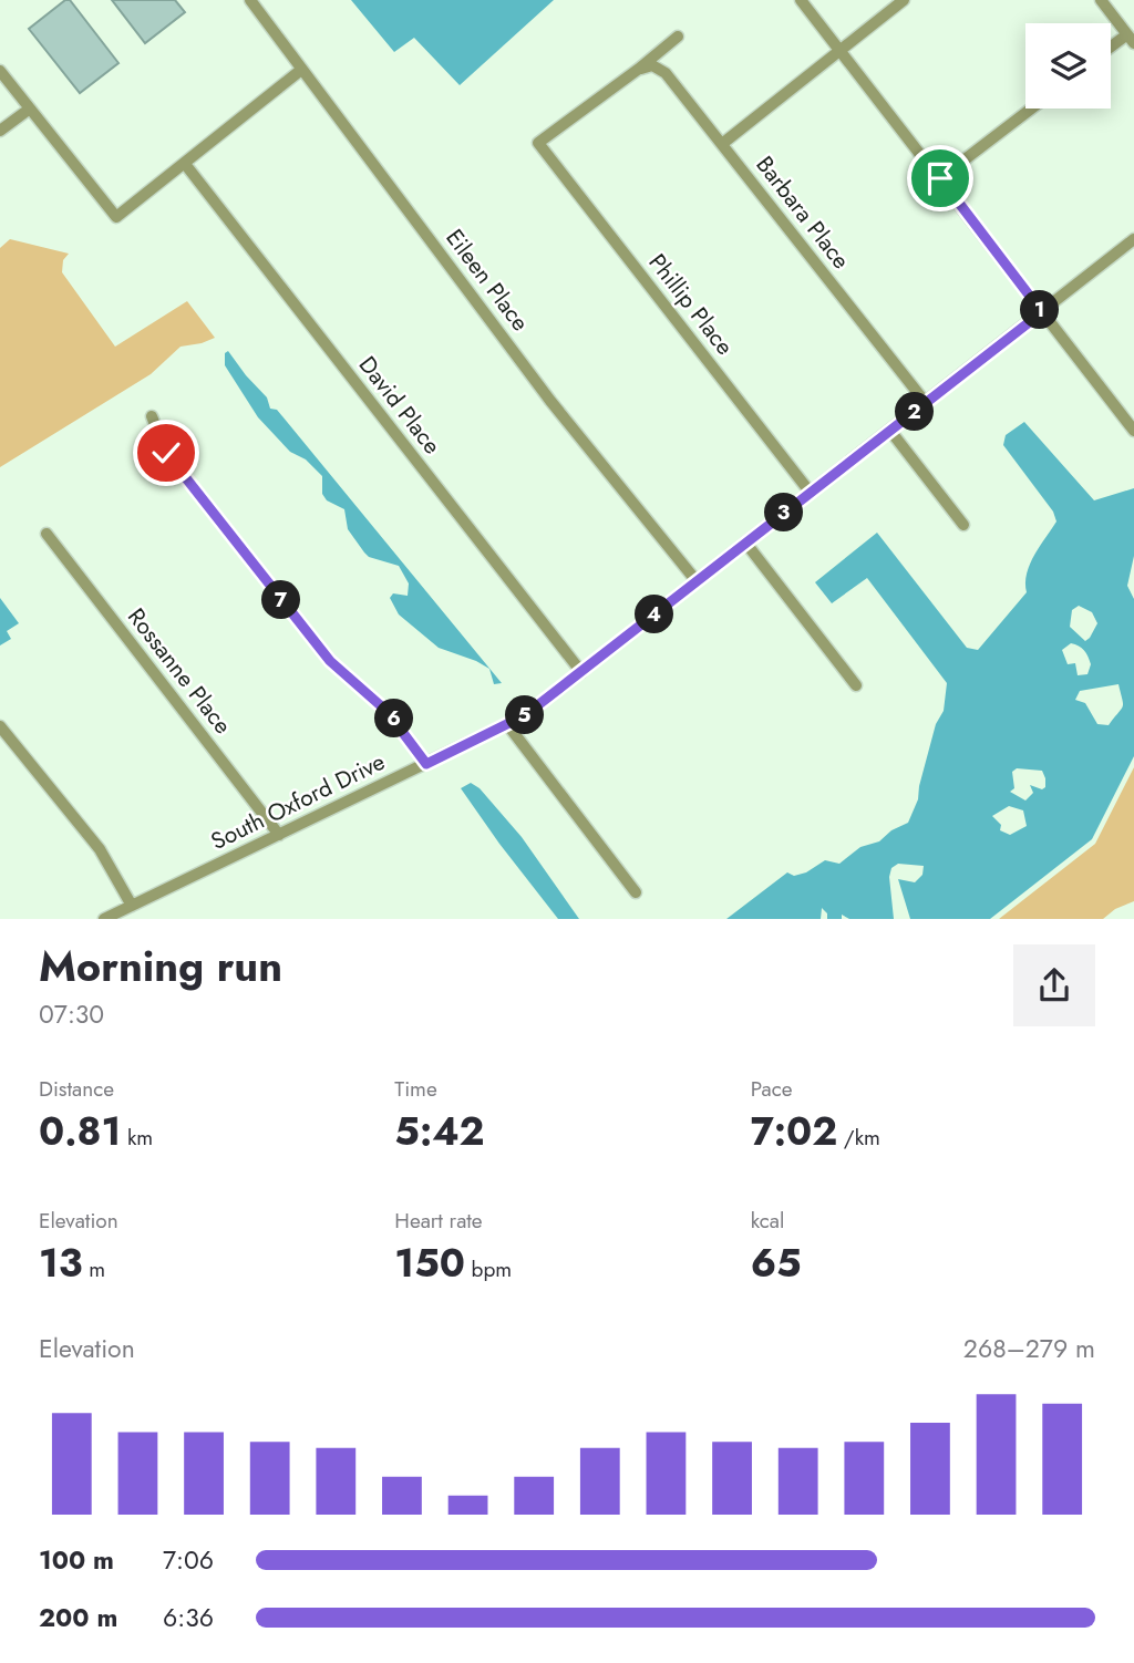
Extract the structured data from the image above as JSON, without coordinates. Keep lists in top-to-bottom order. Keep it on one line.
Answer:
{"streets":{"street":["Barbara Place","Eileen Place","Phillip Place","David Place","Rossanne Place","South Oxford Drive"]},"crossings":[["Barbara Place","Phillip Place"],["Barbara Place","South Oxford Drive"],["Eileen Place","South Oxford Drive"],["Phillip Place","South Oxford Drive"],["David Place","South Oxford Drive"],["Rossanne Place","South Oxford Drive"]],"page":{"pins":["1","2","3","7","4","5","6"],"heading":["Morning run","07:30"],"stats":[["Distance","0.81 km"],["Time","5:42"],["Pace","7:02 /km"],["Elevation","13 m"],["Heart rate","150 bpm"],["kcal","65"]],"chart":["Elevation","268–279 m"],"list":[{"name":"100 m","note":"7:06"},{"name":"200 m","note":"6:36"}]}}
